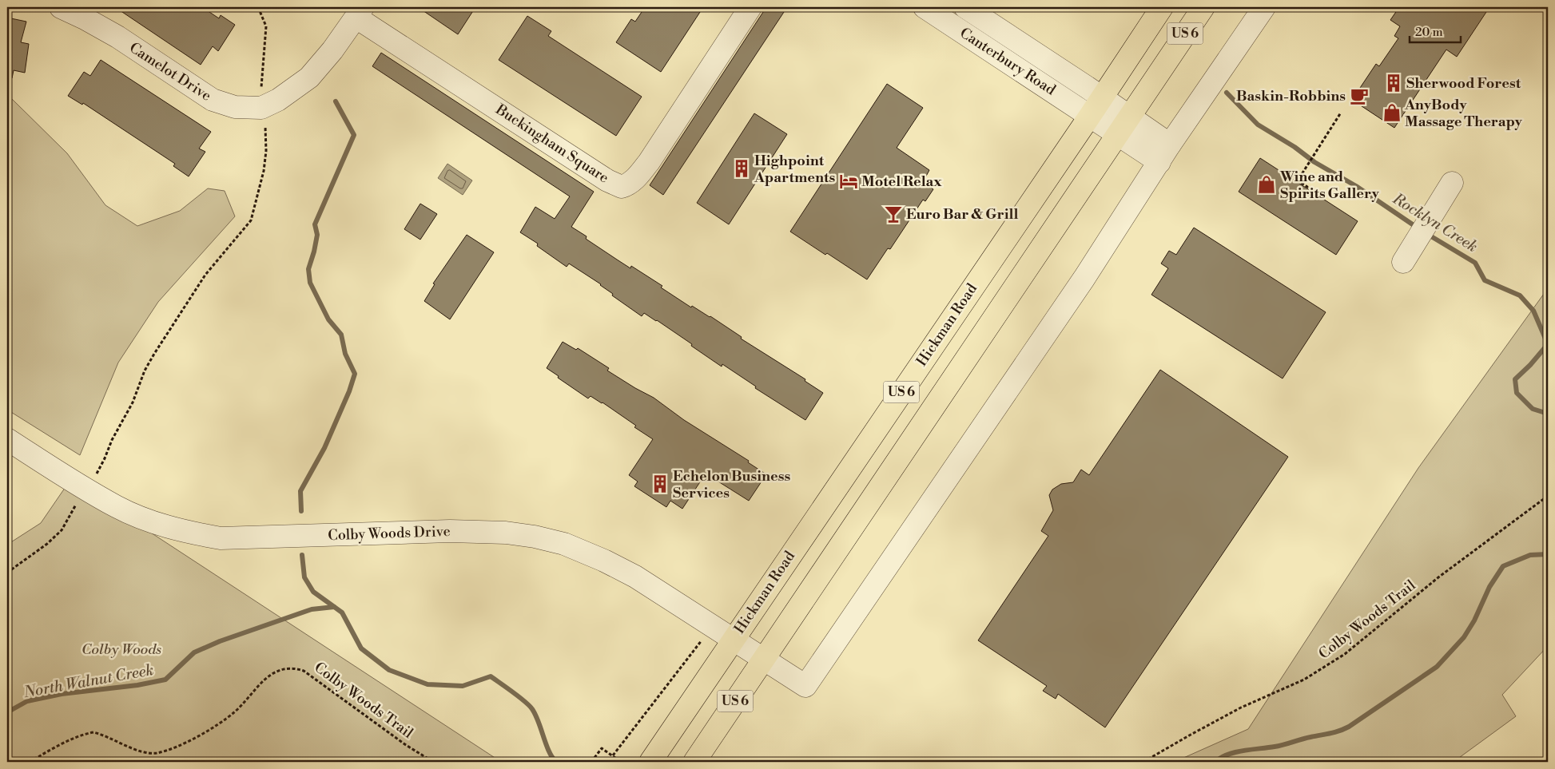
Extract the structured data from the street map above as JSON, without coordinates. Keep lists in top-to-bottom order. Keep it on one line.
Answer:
{"streets":{"main road":["US 6","Hickman Road"],"street":["Canterbury Road","Camelot Drive","Buckingham Square","Colby Woods Drive"],"path":["Colby Woods Trail"]},"crossings":[["US 6","Canterbury Road"],["US 6","Colby Woods Drive"],["Canterbury Road","Hickman Road"],["Canterbury Road","Colby Woods Drive"],["Camelot Drive","Buckingham Square"],["Hickman Road","Colby Woods Drive"]],"water":["Rocklyn Creek","North Walnut Creek"],"parks":["Colby Woods"],"places":{"building":["Sherwood Forest","Highpoint Apartments","Echelon Business Services"],"cafe":["Baskin-Robbins"],"shop":["AnyBody Massage Therapy","Wine and Spirits Gallery"],"hotel":["Motel Relax"],"bar":["Euro Bar & Grill"]},"scale_bar":"20 m"}
